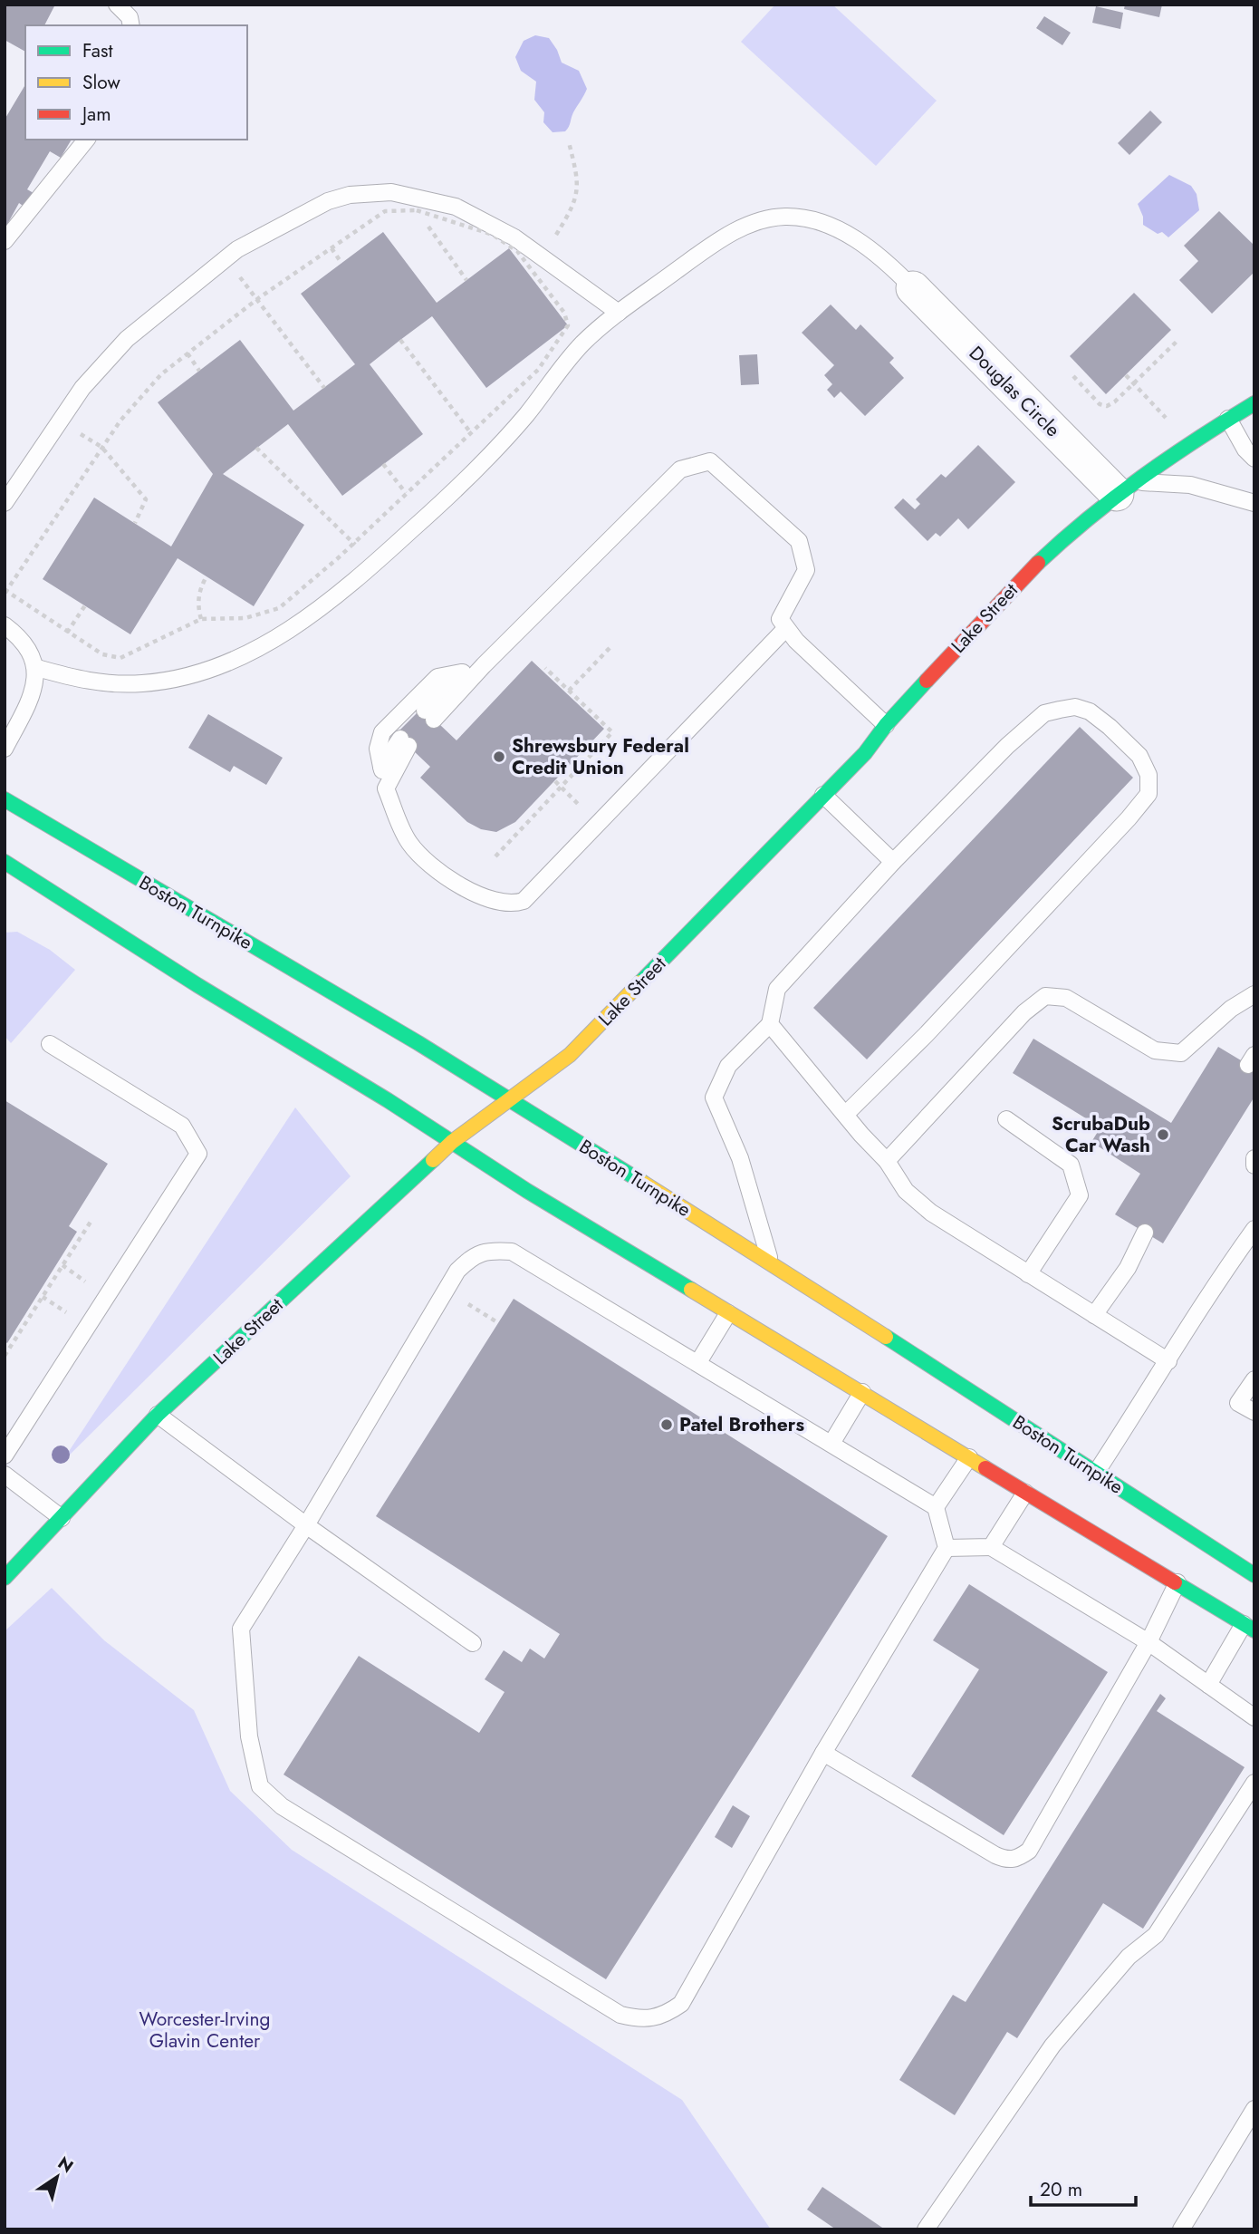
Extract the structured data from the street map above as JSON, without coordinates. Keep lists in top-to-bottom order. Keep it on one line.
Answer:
{"streets":{"main road":["Lake Street","Boston Turnpike"],"street":["Douglas Circle"]},"crossings":[["Douglas Circle","Lake Street"],["Lake Street","Boston Turnpike"]],"parks":["Worcester-Irving Glavin Center"],"places":["Shrewsbury Federal Credit Union","ScrubaDub Car Wash","Patel Brothers"],"legend":["Fast","Slow","Jam"],"scale_bar":"20 m","north":"top right"}
